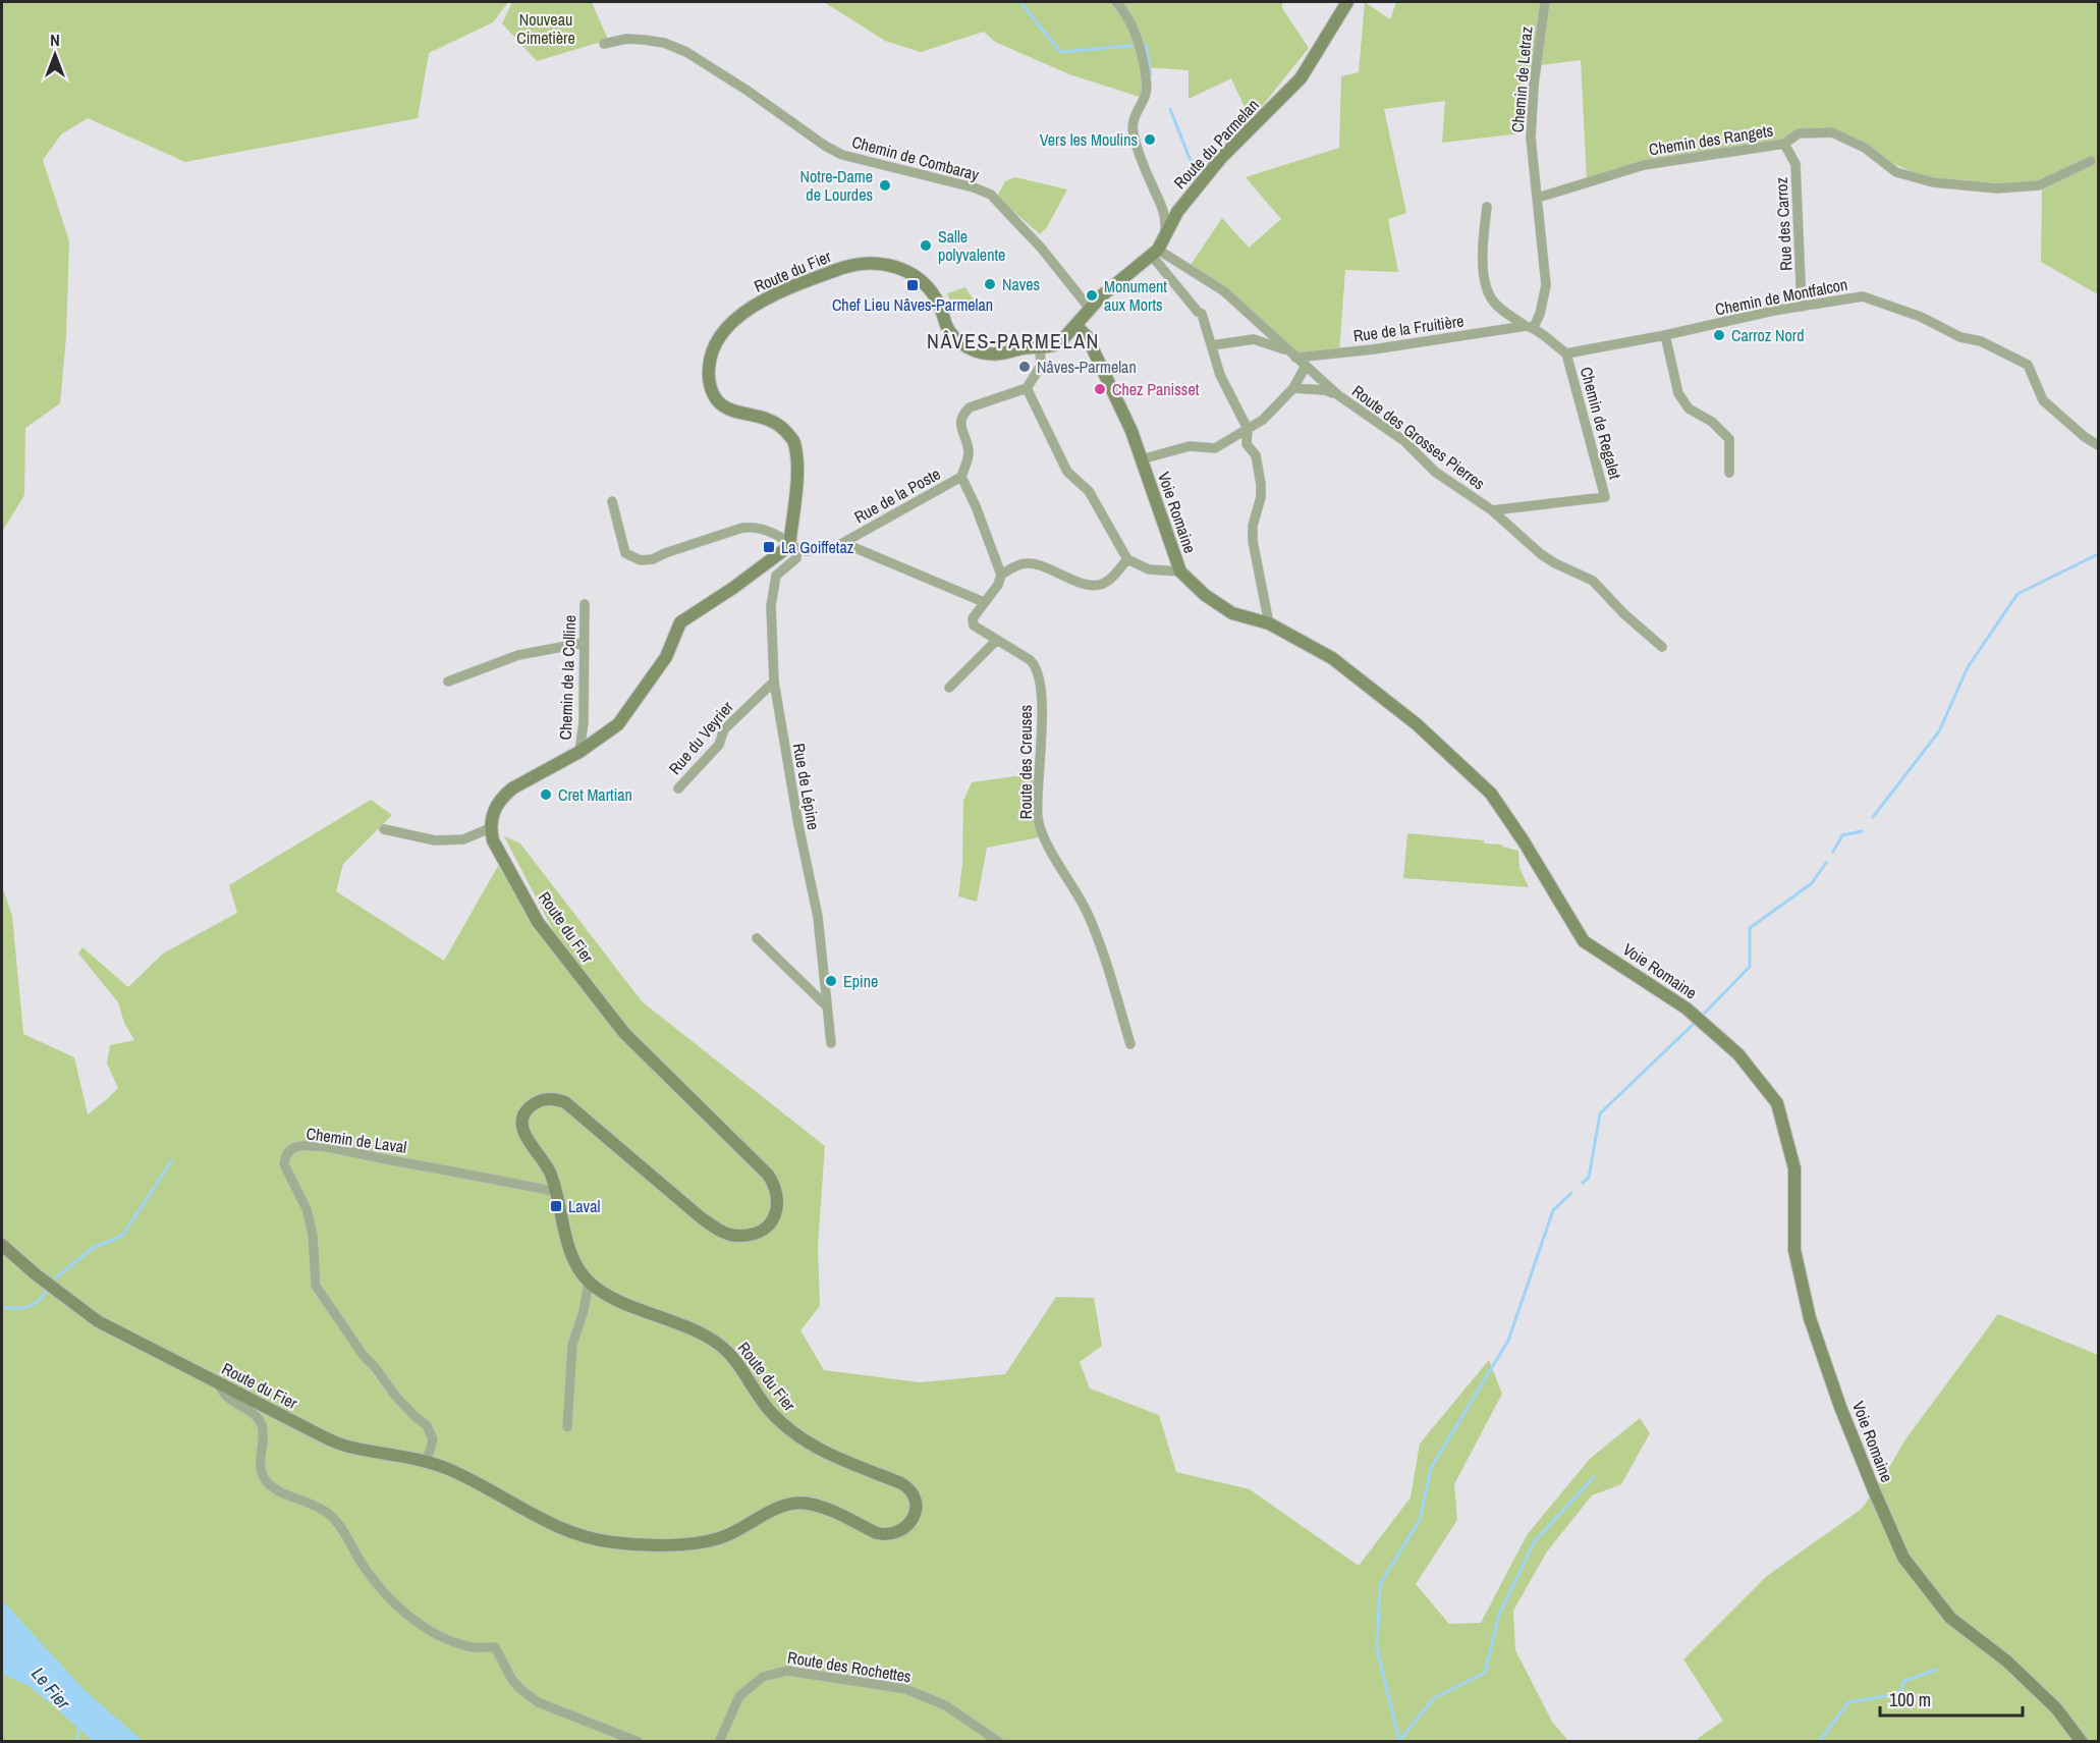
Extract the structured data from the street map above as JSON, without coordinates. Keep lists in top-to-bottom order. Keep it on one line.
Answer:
{"streets":{"main road":["Route du Parmelan","Route du Fier","Voie Romaine"],"street":["Chemin de Letraz","Chemin des Rangets","Chemin de Combaray","Rue des Carroz","Chemin de Montfalcon","Rue de la Fruitière","Chemin de Regalet","Route des Grosses Pierres","Rue de la Poste","Chemin de la Colline","Rue du Veyrier","Route des Creuses","Rue de Lépine","Chemin de Laval","Route des Rochettes"]},"crossings":[["Chemin de Letraz","Chemin des Rangets"],["Chemin des Rangets","Rue des Carroz"],["Route du Parmelan","Chemin de Combaray"],["Route du Parmelan","Route du Fier"],["Route du Parmelan","Route des Grosses Pierres"],["Route du Parmelan","Voie Romaine"],["Rue des Carroz","Chemin de Montfalcon"],["Route du Fier","Rue de la Poste"],["Route du Fier","Voie Romaine"],["Route du Fier","Rue de Lépine"],["Route du Fier","Chemin de Laval"],["Chemin de Montfalcon","Chemin de Regalet"],["Rue de la Fruitière","Route des Grosses Pierres"],["Chemin de Regalet","Route des Grosses Pierres"],["Rue de la Poste","Rue de Lépine"],["Rue du Veyrier","Rue de Lépine"]],"districts":["NÂVES-PARMELAN"],"water":["Le Fier"],"parks":["Nouveau Cimetière"],"places":{"other":["Vers les Moulins","Notre-Dame de Lourdes","Salle polyvalente","Naves","Monument aux Morts","Carroz Nord","Nâves-Parmelan","Chez Panisset","Cret Martian","Epine"],"transit":["Chef Lieu Nâves-Parmelan","La Goiffetaz","Laval"]},"scale_bar":"100 m","north":"top"}
